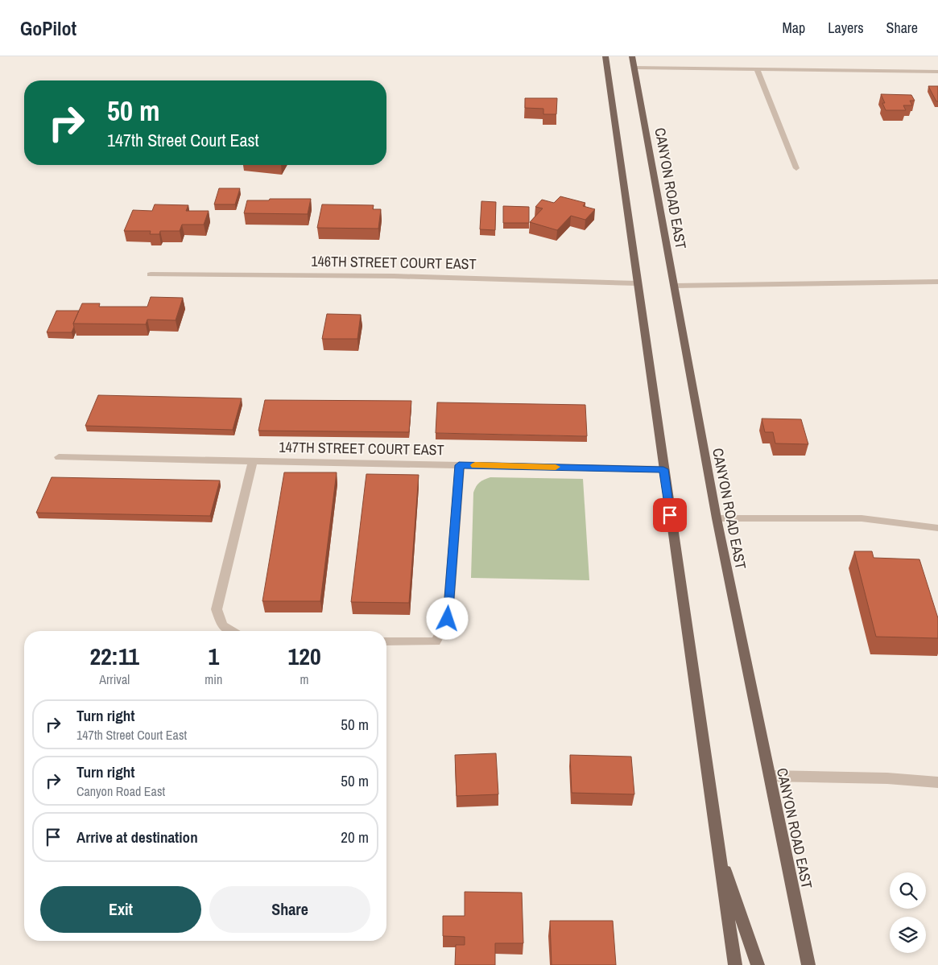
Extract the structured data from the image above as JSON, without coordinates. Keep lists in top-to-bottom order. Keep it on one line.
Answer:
{"streets":{"main road":["CANYON ROAD EAST"],"street":["146TH STREET COURT EAST","147TH STREET COURT EAST"]},"page":{"header":"GoPilot","nav":["Map","Layers","Share"],"turn":["50 m","147th Street Court East"],"eta":["22:11","Arrival","1","min","120","m"],"list":[{"name":"Turn right","note":"147th Street Court East","value":"50 m"},{"name":"Turn right","note":"Canyon Road East","value":"50 m"},{"name":"Arrive at destination","value":"20 m"}],"buttons":["Exit","Share"]}}
